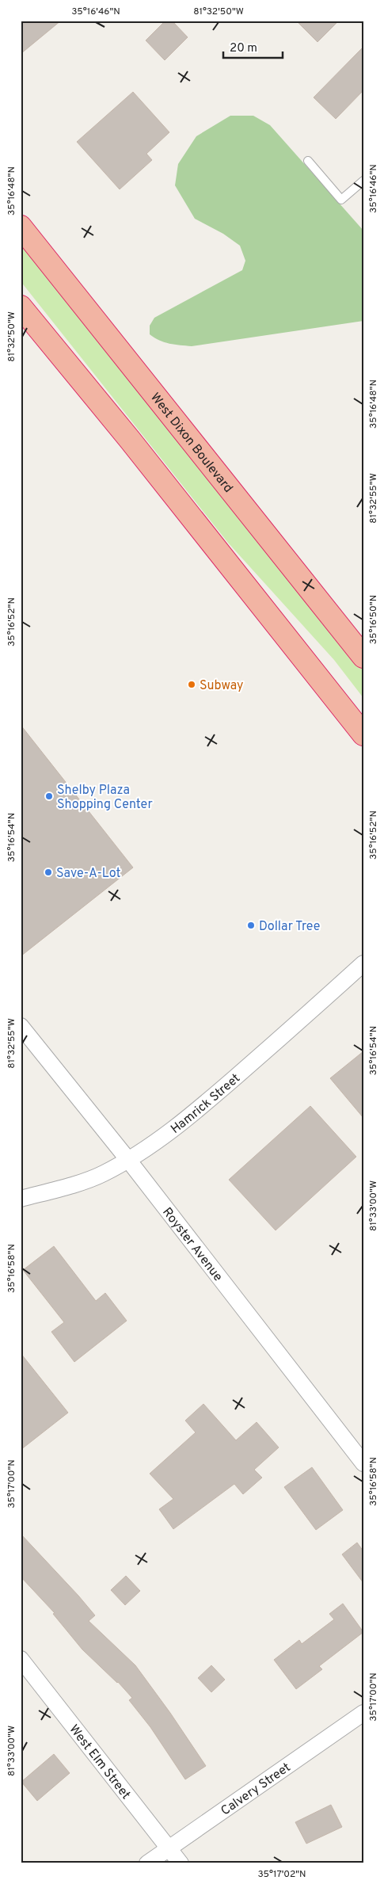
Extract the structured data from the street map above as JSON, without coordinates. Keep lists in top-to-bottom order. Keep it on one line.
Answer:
{"streets":{"highway":["West Dixon Boulevard"],"street":["Hamrick Street","Royster Avenue","West Elm Street","Calvery Street"]},"crossings":[["Hamrick Street","Royster Avenue"],["West Elm Street","Calvery Street"]],"places":["Subway","Shelby Plaza Shopping Center","Save-A-Lot","Dollar Tree"],"scale_bar":"20 m","coordinates":["35°16'46\"N","81°32'50\"W","35°16'48\"N","81°32'55\"W","35°16'50\"N","35°16'52\"N","35°16'54\"N","81°33'00\"W","35°16'58\"N","35°17'00\"N","35°17'02\"N"]}
